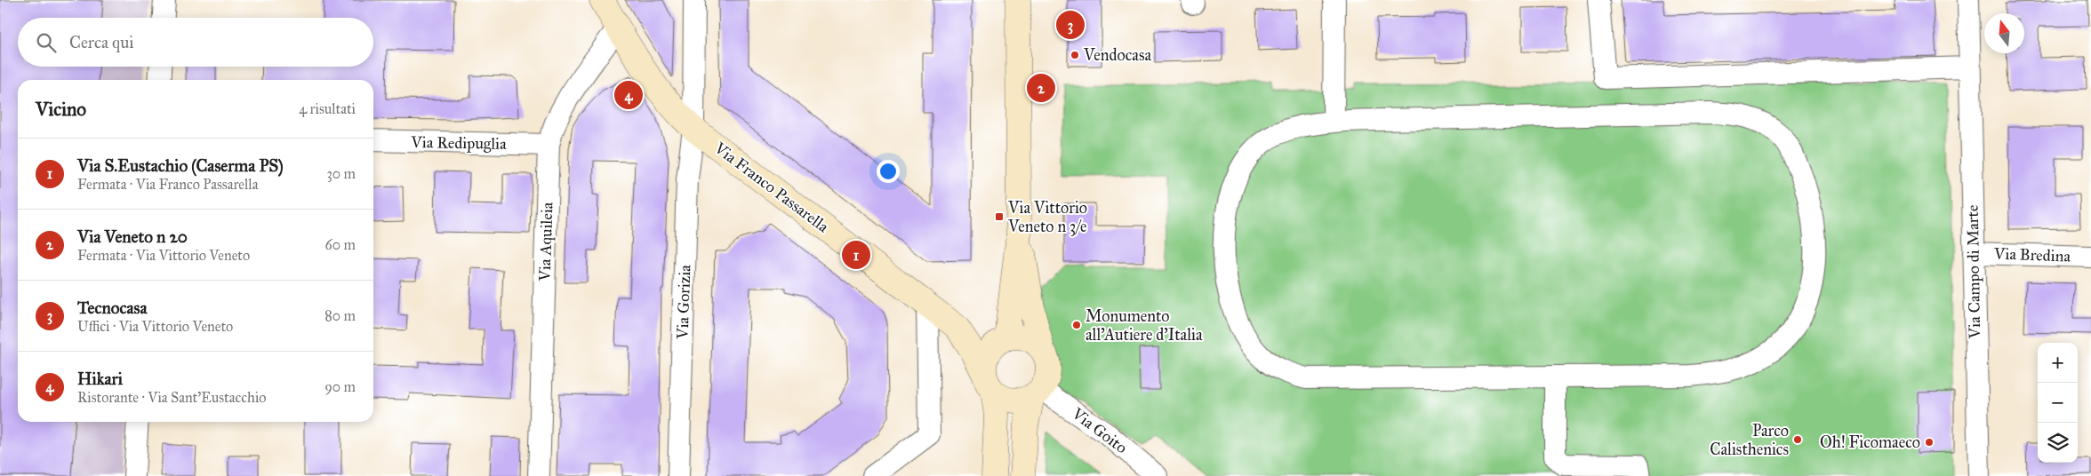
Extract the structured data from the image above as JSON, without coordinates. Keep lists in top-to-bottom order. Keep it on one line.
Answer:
{"streets":{"street":["Via Redipuglia","Via Franco Passarella","Via Aquileia","Via Bredina","Via Campo di Marte","Via Gorizia","Via Goito"]},"crossings":[["Via Redipuglia","Via Aquileia"],["Via Franco Passarella","Via Aquileia"],["Via Franco Passarella","Via Gorizia"],["Via Franco Passarella","Via Goito"],["Via Bredina","Via Campo di Marte"]],"places":{"other":["Vendocasa","Monumento all'Autiere d'Italia","Parco Calisthenics","Oh! Ficomaeco"],"transit":["Via Vittorio Veneto n 3/e"]},"north":"top","page":{"pins":["3","2","4","1"],"search":"Cerca qui","heading":["Vicino","4 risultati"],"list":[{"mark":"1","name":"Via S.Eustachio (Caserma PS)","note":"Fermata · Via Franco Passarella","value":"30 m"},{"mark":"2","name":"Via Veneto n 20","note":"Fermata · Via Vittorio Veneto","value":"60 m"},{"mark":"3","name":"Tecnocasa","note":"Uffici · Via Vittorio Veneto","value":"80 m"},{"mark":"4","name":"Hikari","note":"Ristorante · Via Sant'Eustacchio","value":"90 m"}],"map_buttons":["+","−"]}}
